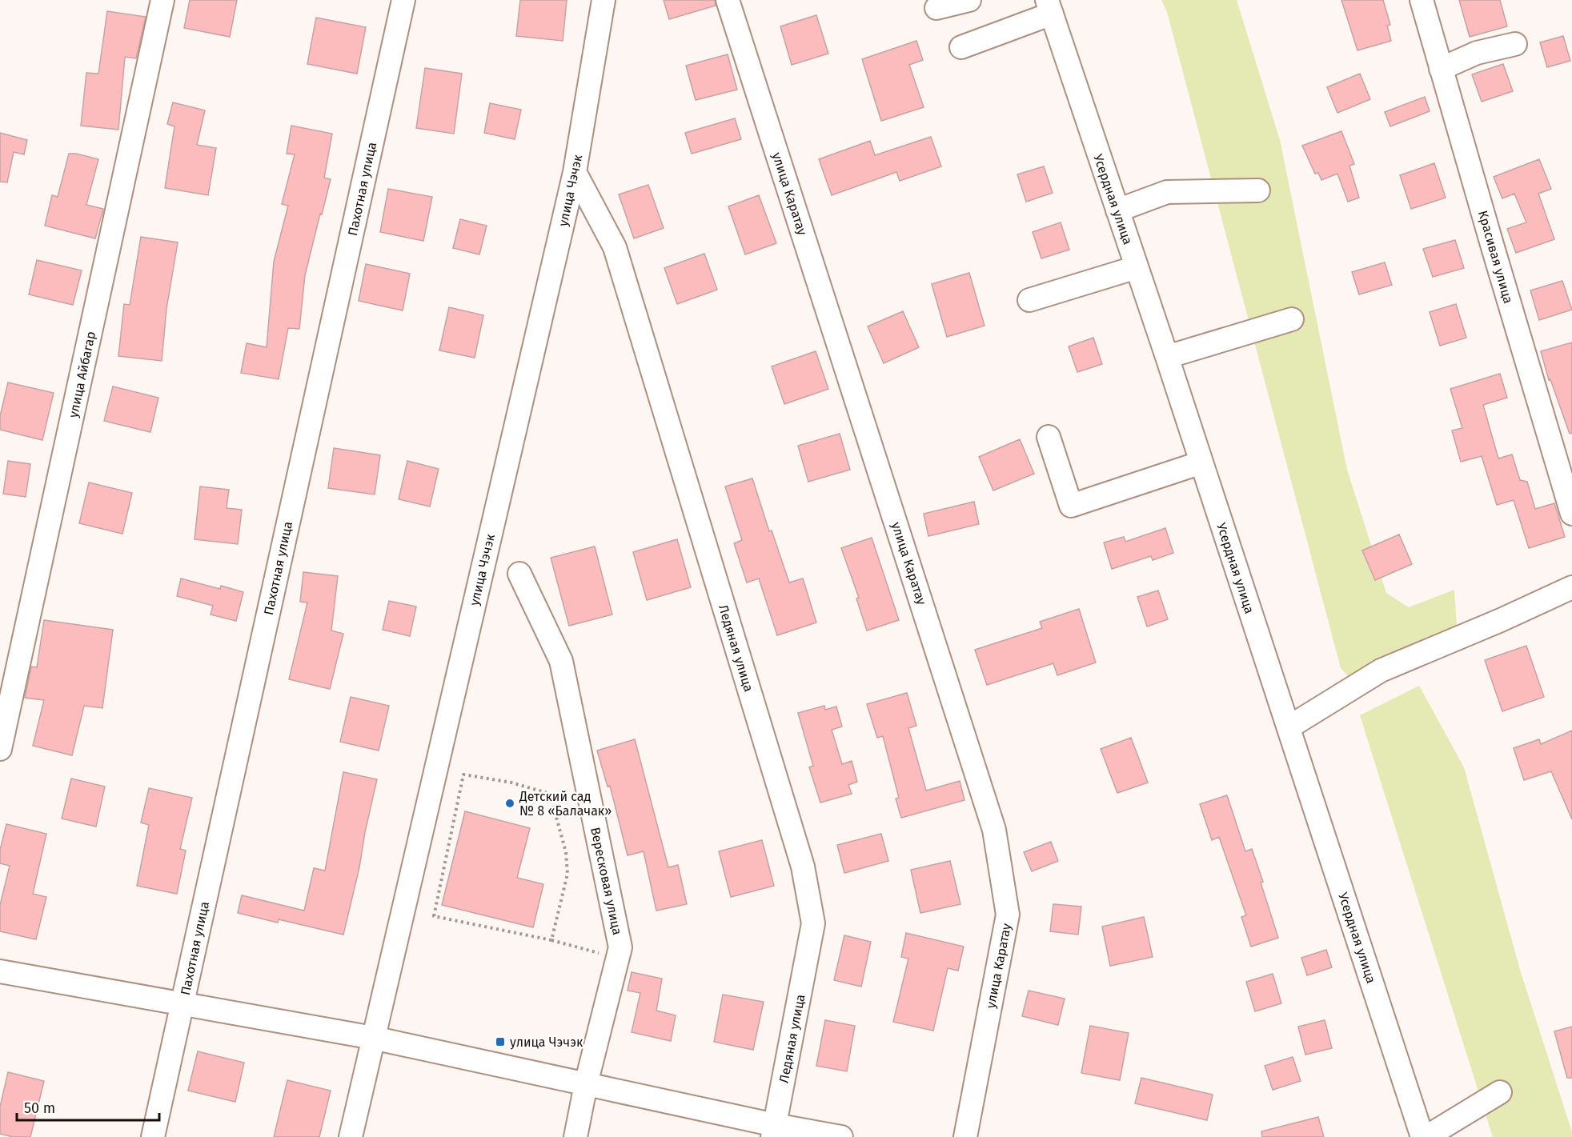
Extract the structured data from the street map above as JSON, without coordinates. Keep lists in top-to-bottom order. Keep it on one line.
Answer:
{"streets":{"street":["Пахотная улица","улица Чэчэк","улица Каратау","Усердная улица","Красивая улица","улица Айбагар","Ледяная улица","Вересковая улица"]},"crossings":[["улица Чэчэк","Ледяная улица"]],"places":{"other":["Детский сад № 8 «Балачак»"],"transit":["улица Чэчэк"]},"scale_bar":"50 m"}
